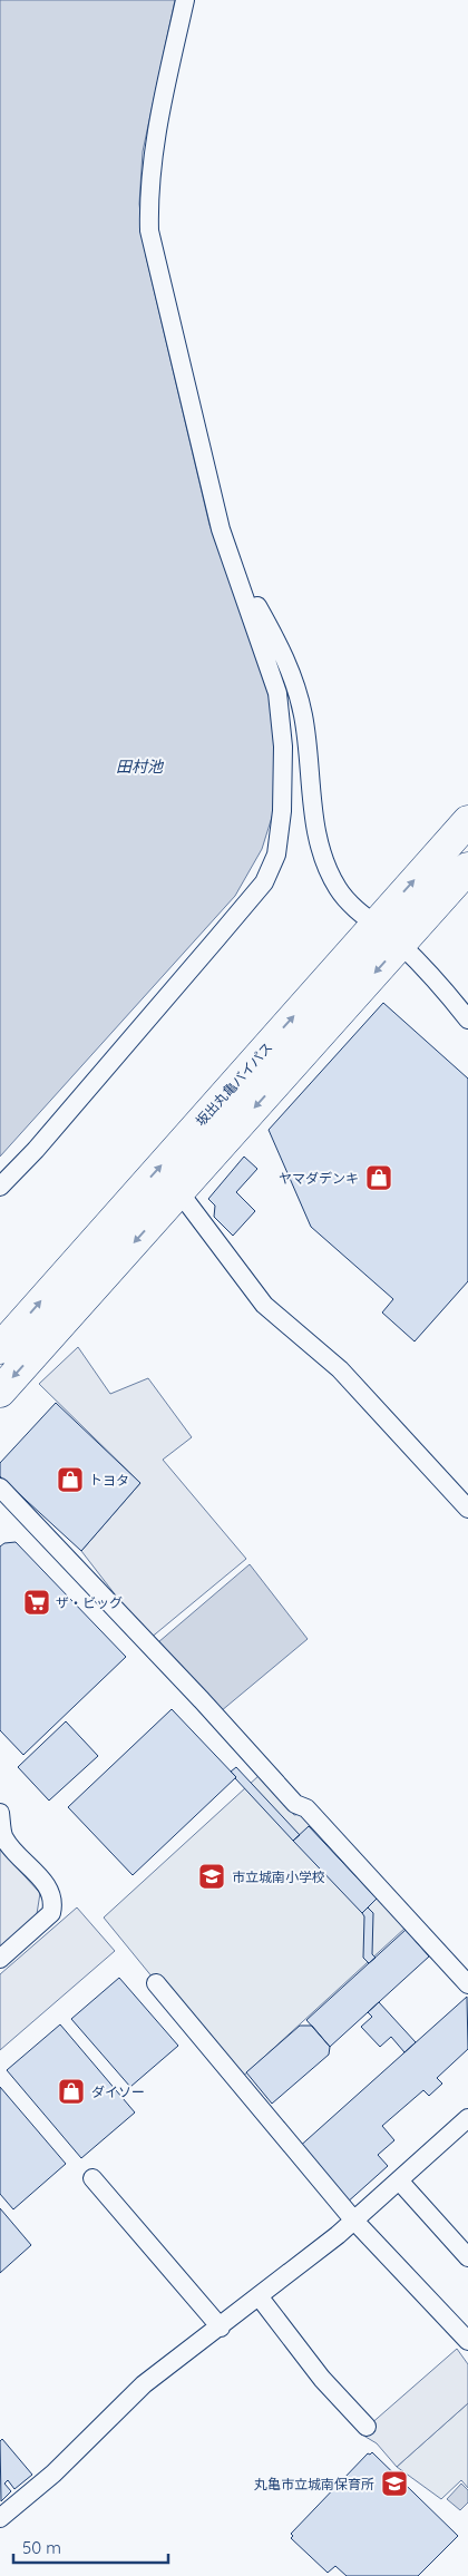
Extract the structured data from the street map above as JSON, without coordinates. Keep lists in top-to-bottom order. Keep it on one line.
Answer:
{"streets":{"highway":["坂出丸亀バイパス"]},"water":["田村池"],"places":{"shop":["ヤマダデンキ","トヨタ","ダイソー"],"supermarket":["ザ・ビッグ"],"school or university":["市立城南小学校","丸亀市立城南保育所"]},"scale_bar":"50 m"}
